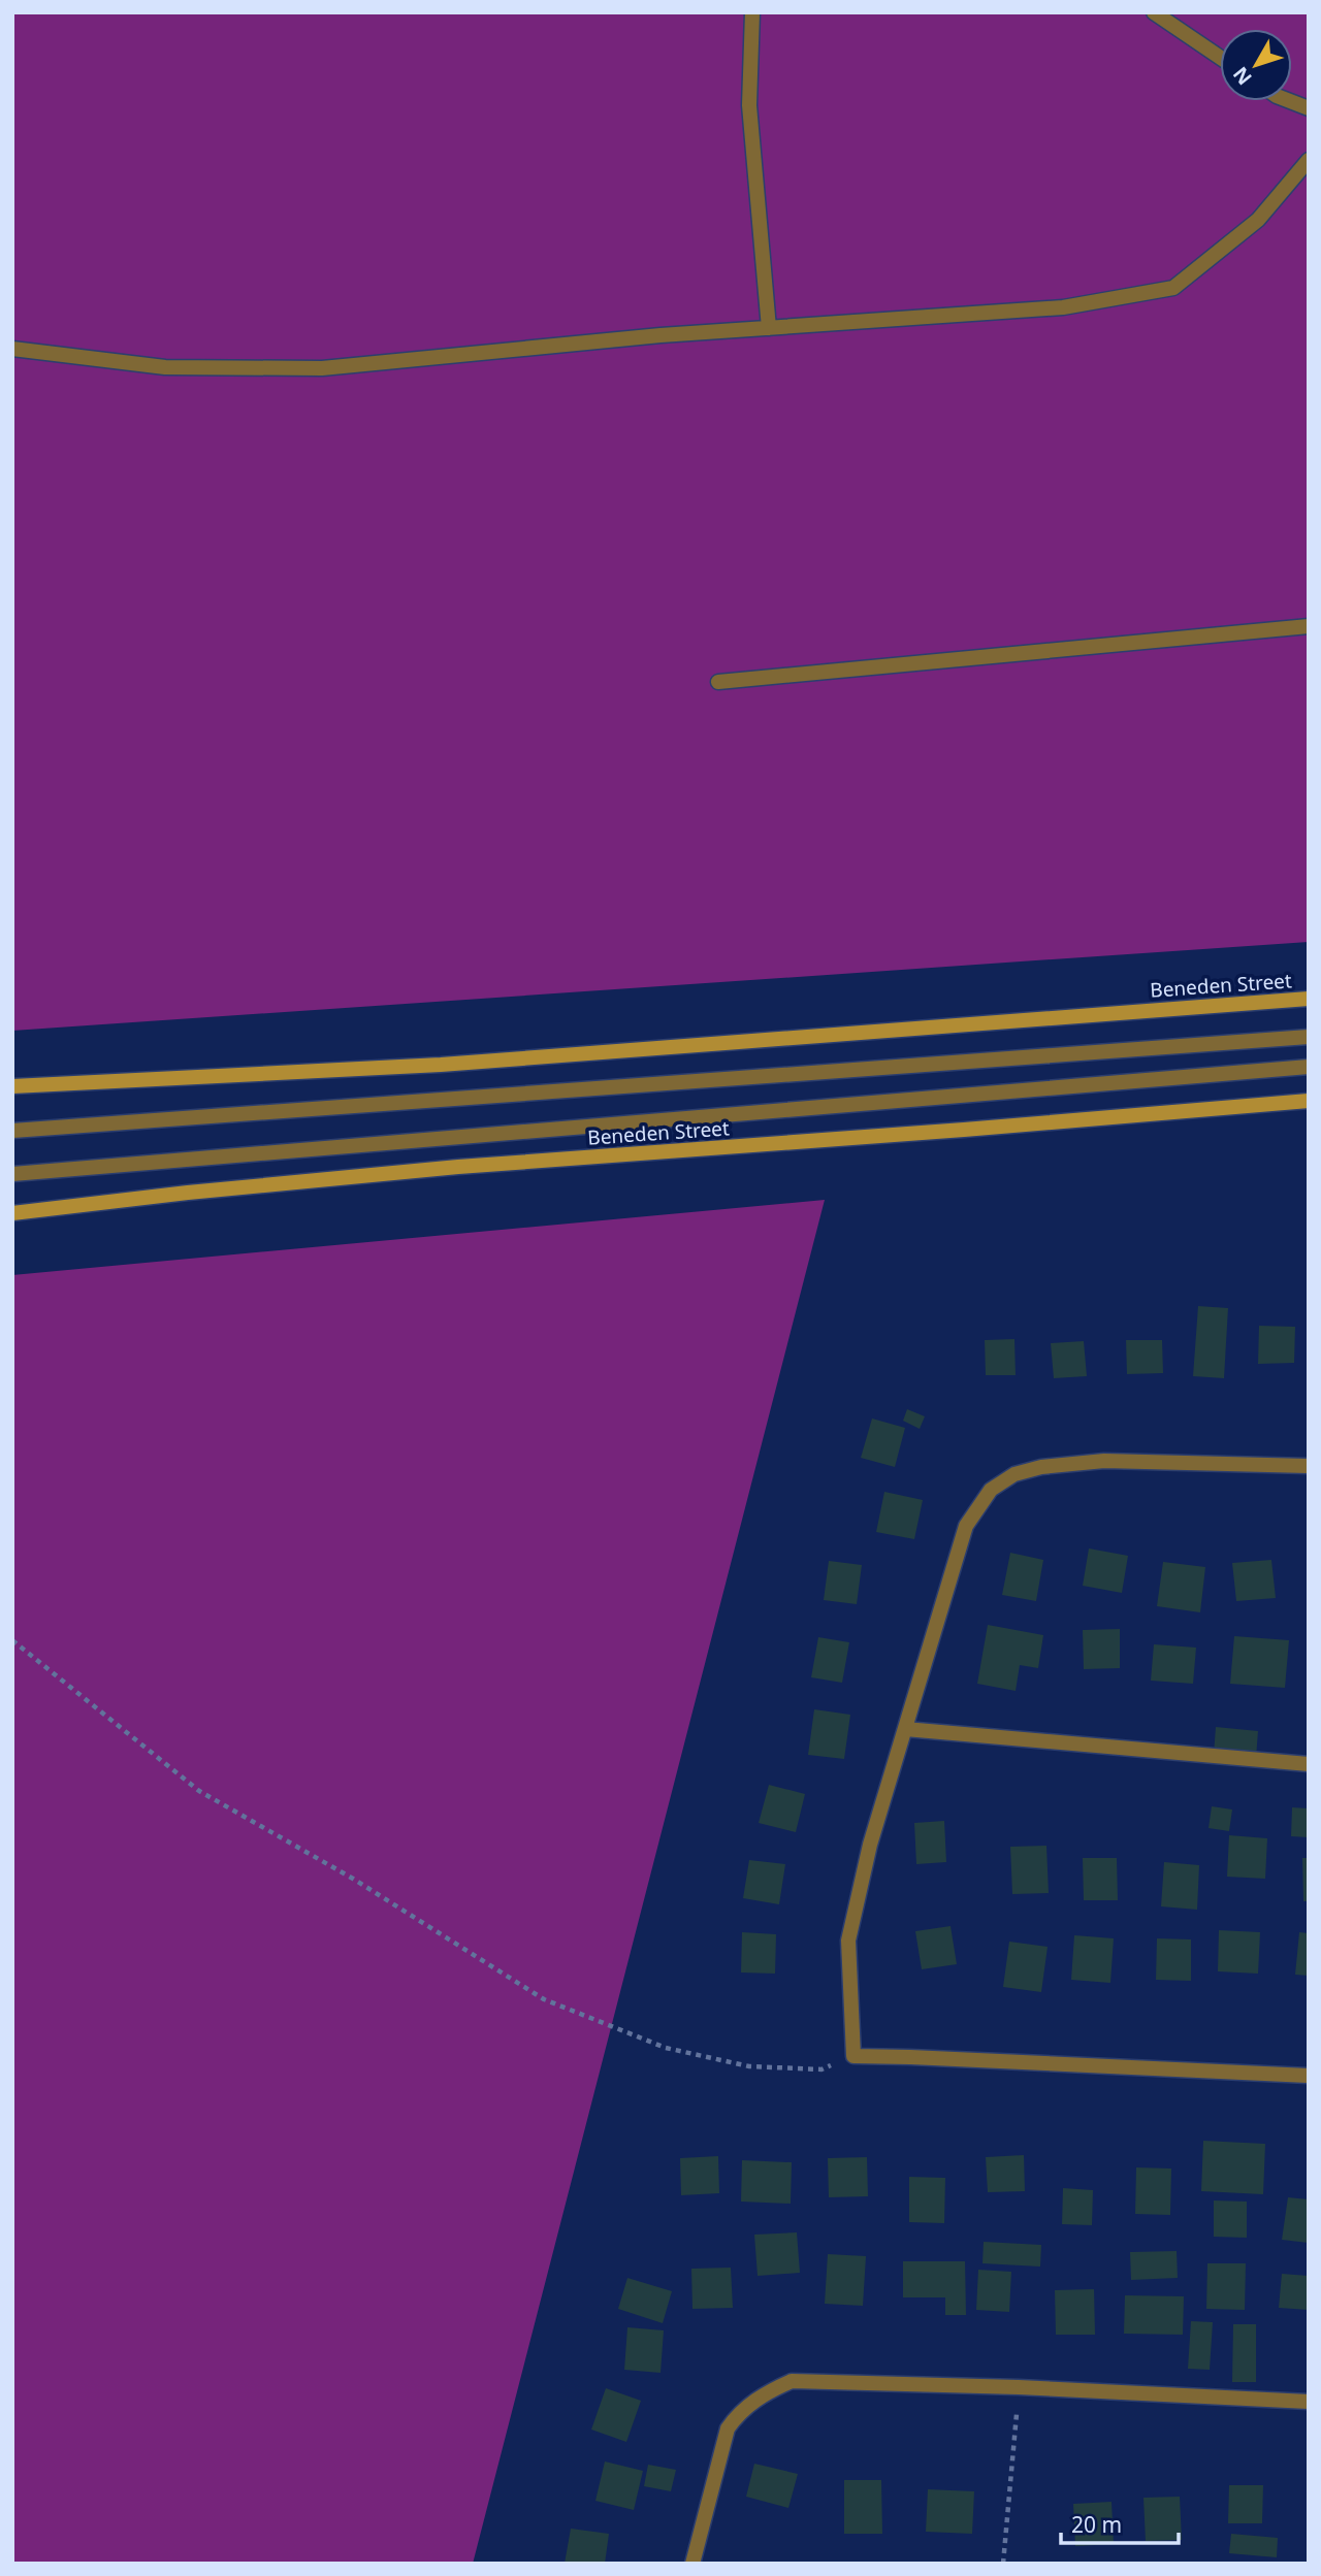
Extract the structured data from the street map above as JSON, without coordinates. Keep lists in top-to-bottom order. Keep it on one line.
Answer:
{"streets":{"main road":["Beneden Street"]},"scale_bar":"20 m","north":"bottom left"}
